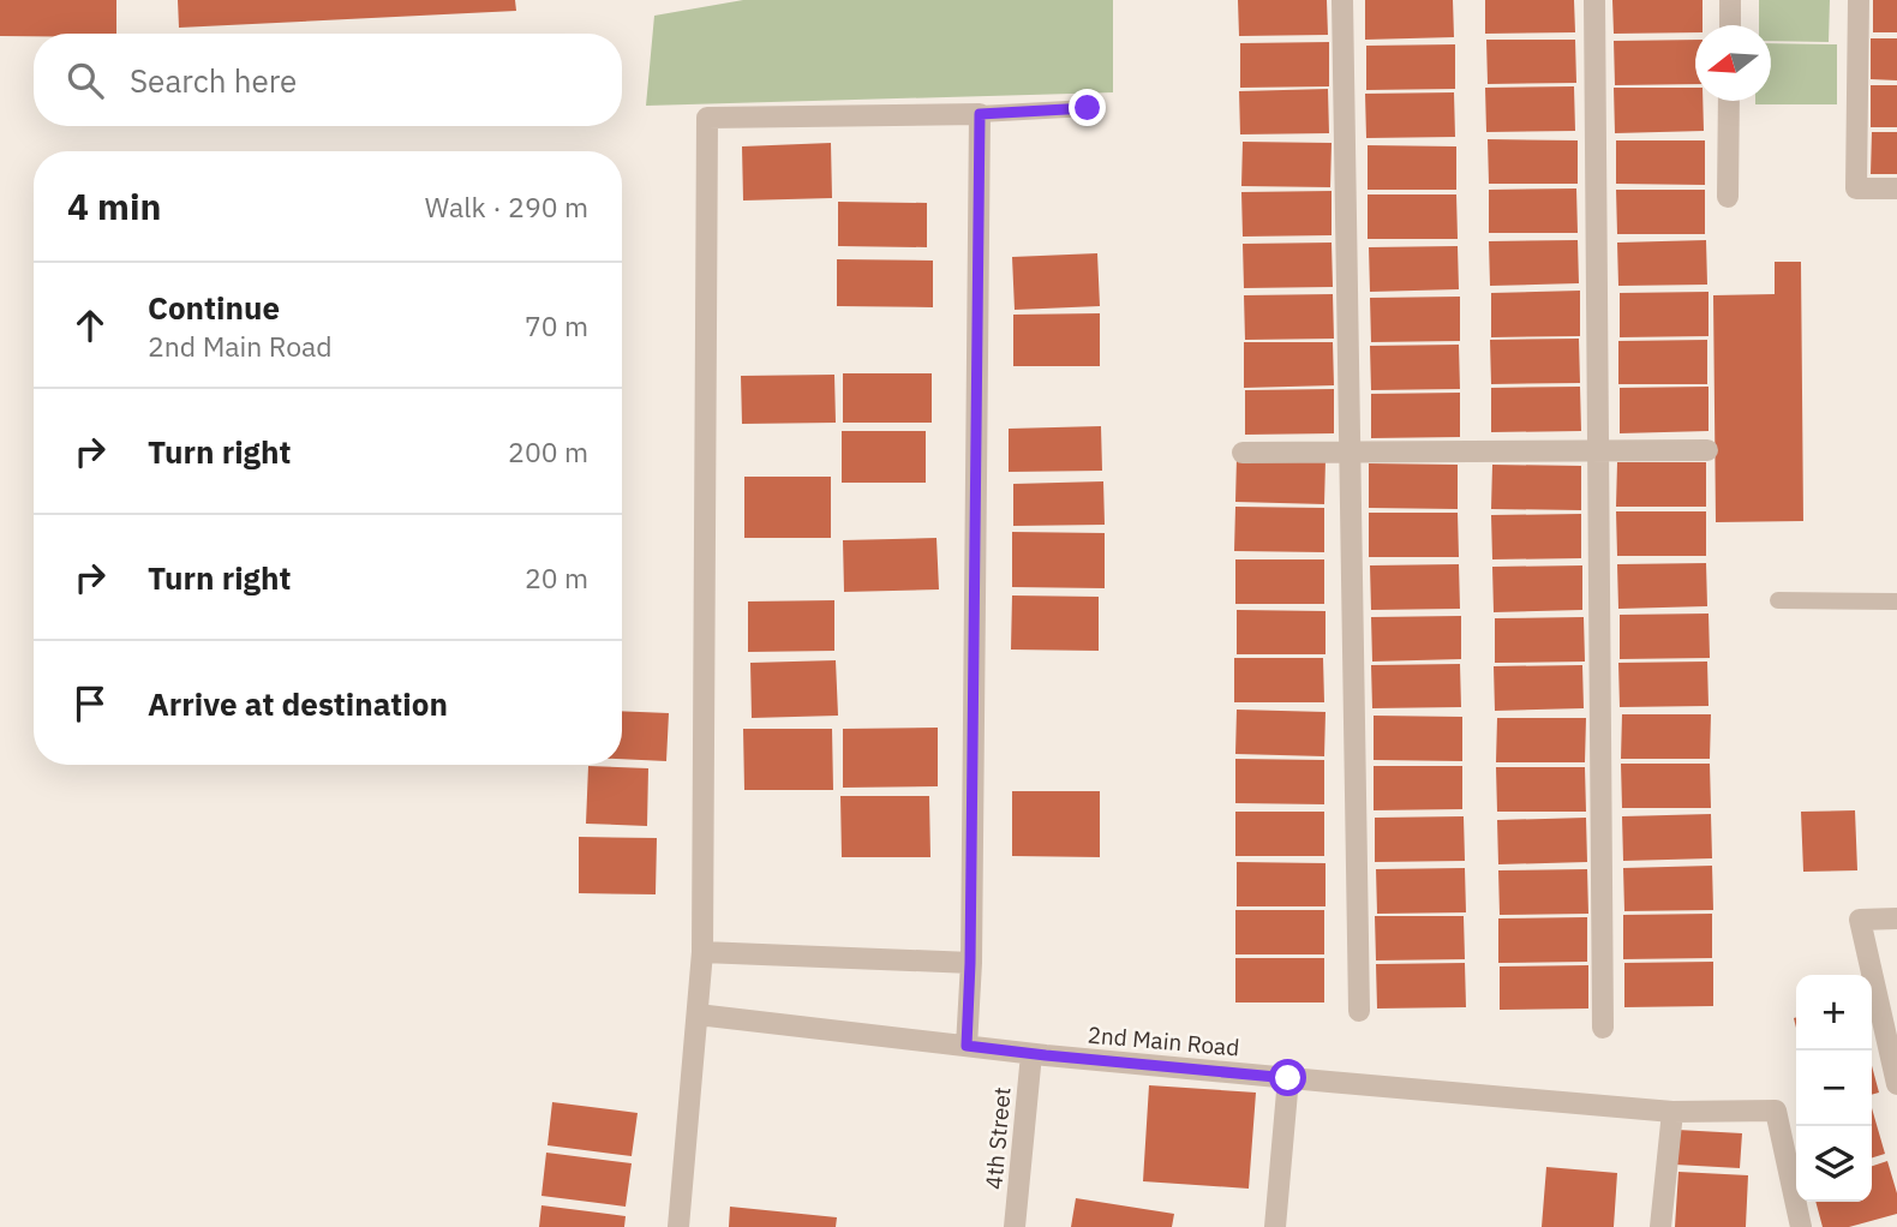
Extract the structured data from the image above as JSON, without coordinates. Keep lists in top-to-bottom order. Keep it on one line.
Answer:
{"streets":{"street":["2nd Main Road","4th Street"]},"crossings":[["2nd Main Road","4th Street"]],"north":"left","page":{"search":"Search here","heading":["4 min","Walk · 290 m"],"list":[["Continue","2nd Main Road","70 m"],["Turn right","200 m"],["Turn right","20 m"],"Arrive at destination"],"map_buttons":["+","−"]}}
